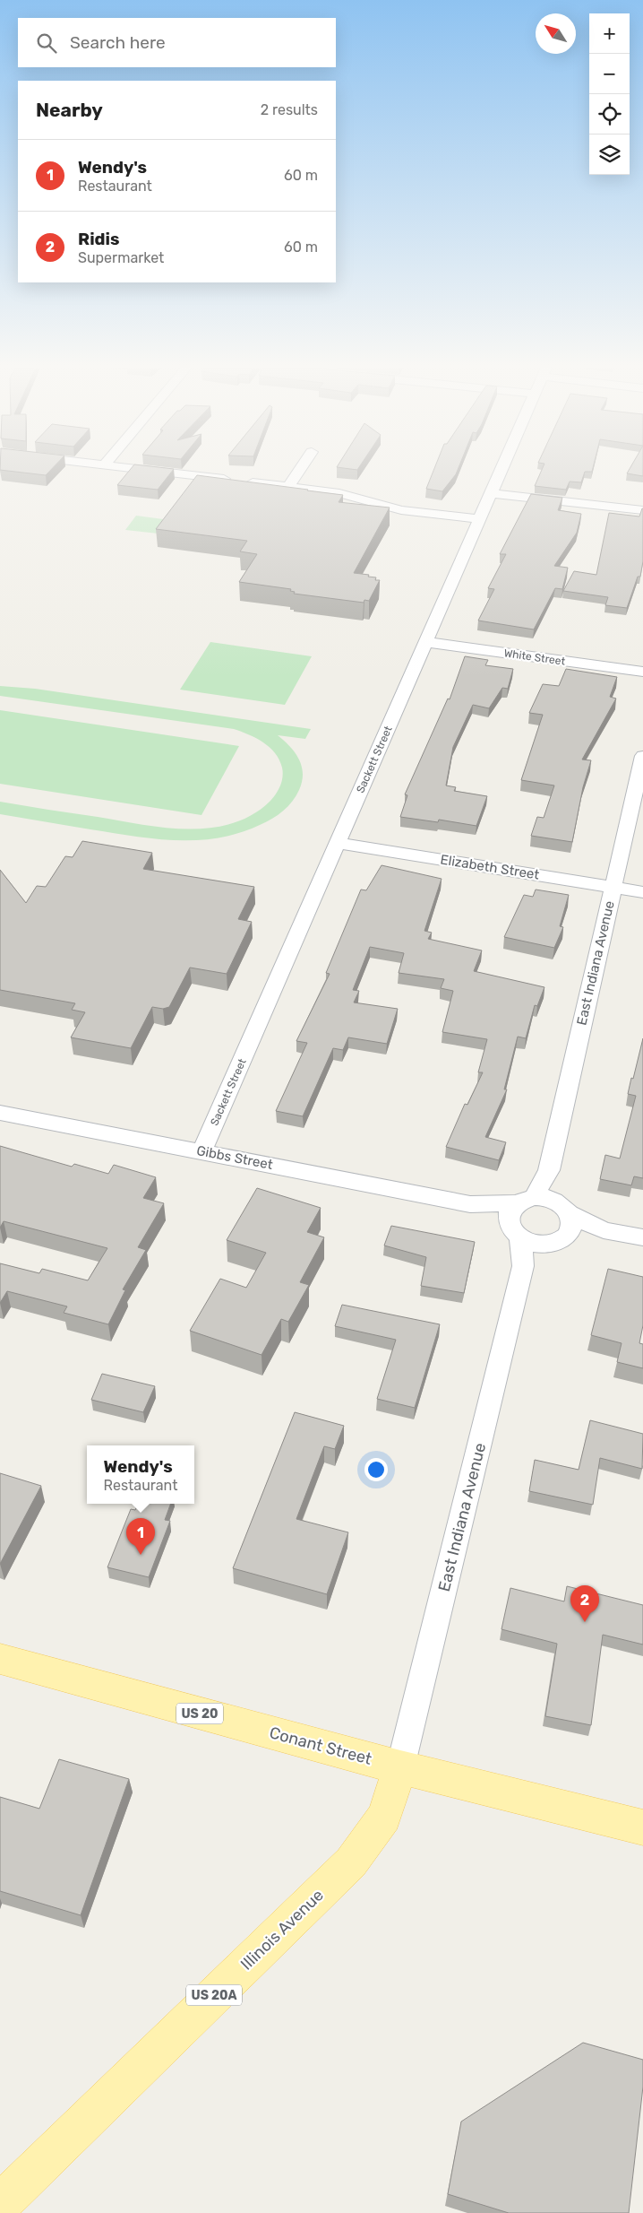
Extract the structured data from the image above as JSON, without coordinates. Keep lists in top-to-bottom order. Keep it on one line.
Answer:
{"streets":{"main road":["US 20","Conant Street","Illinois Avenue","US 20A"],"street":["White Street","Sackett Street","Elizabeth Street","East Indiana Avenue","Gibbs Street"]},"crossings":[["White Street","Sackett Street"],["Sackett Street","Elizabeth Street"],["Sackett Street","Gibbs Street"],["Elizabeth Street","East Indiana Avenue"],["East Indiana Avenue","Gibbs Street"],["East Indiana Avenue","Conant Street"],["East Indiana Avenue","Illinois Avenue"],["Conant Street","Illinois Avenue"]],"north":"top left","page":{"map_buttons":["+","−"],"search":"Search here","heading":["Nearby","2 results"],"list":[{"mark":"1","name":"Wendy's","note":"Restaurant","value":"60 m"},{"mark":"2","name":"Ridis","note":"Supermarket","value":"60 m"}],"popup":["Wendy's","Restaurant"],"pins":["1","2"]}}
